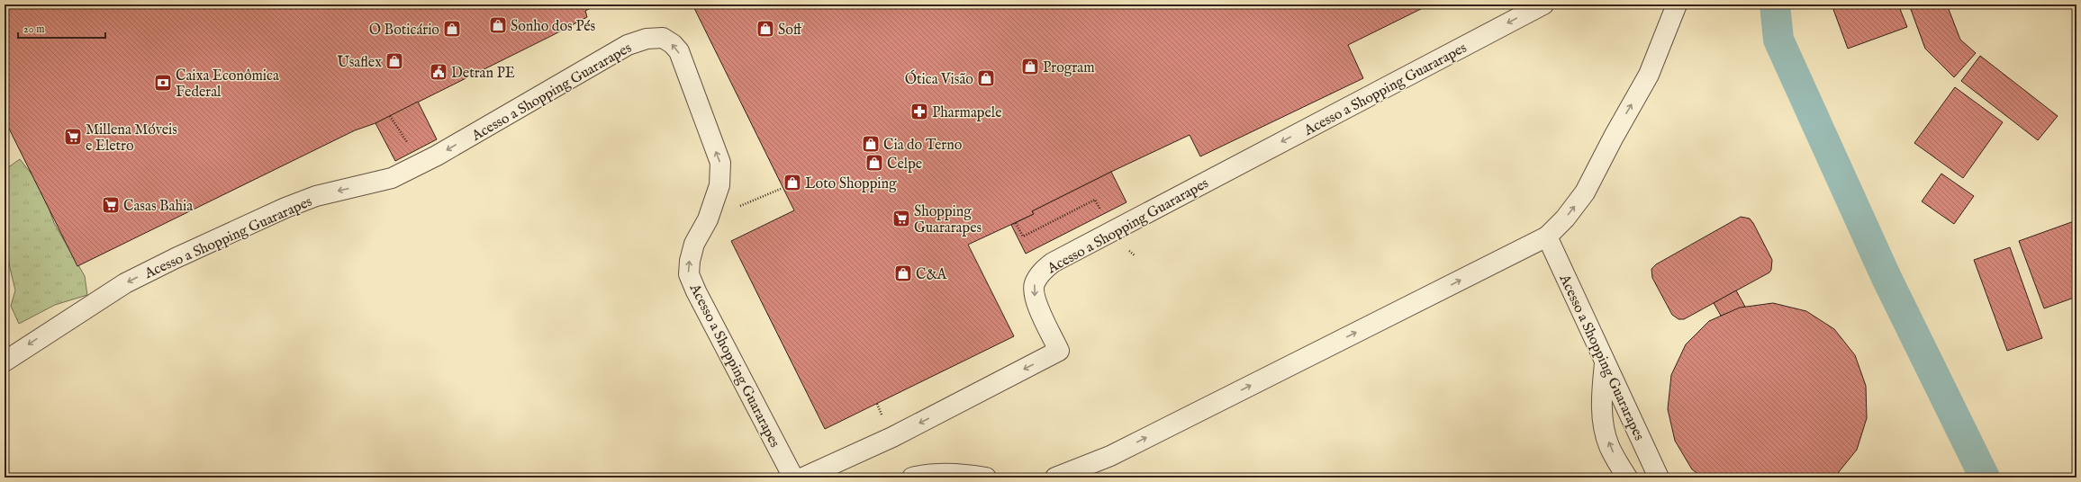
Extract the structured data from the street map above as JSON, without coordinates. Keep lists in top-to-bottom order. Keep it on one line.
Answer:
{"streets":{"lane":["Acesso a Shopping Guararapes"]},"places":{"shop":["Sonho dos Pés","O Boticário","Soff","Usaflex","Program","Ótica Visão","Cia do Terno","Celpe","Loto Shopping","C&A"],"public building":["Detran PE"],"bank":["Caixa Econômica Federal"],"pharmacy":["Pharmapele"],"supermarket":["Millena Móveis e Eletro","Casas Bahia","Shopping Guararapes"]},"scale_bar":"20 m"}
